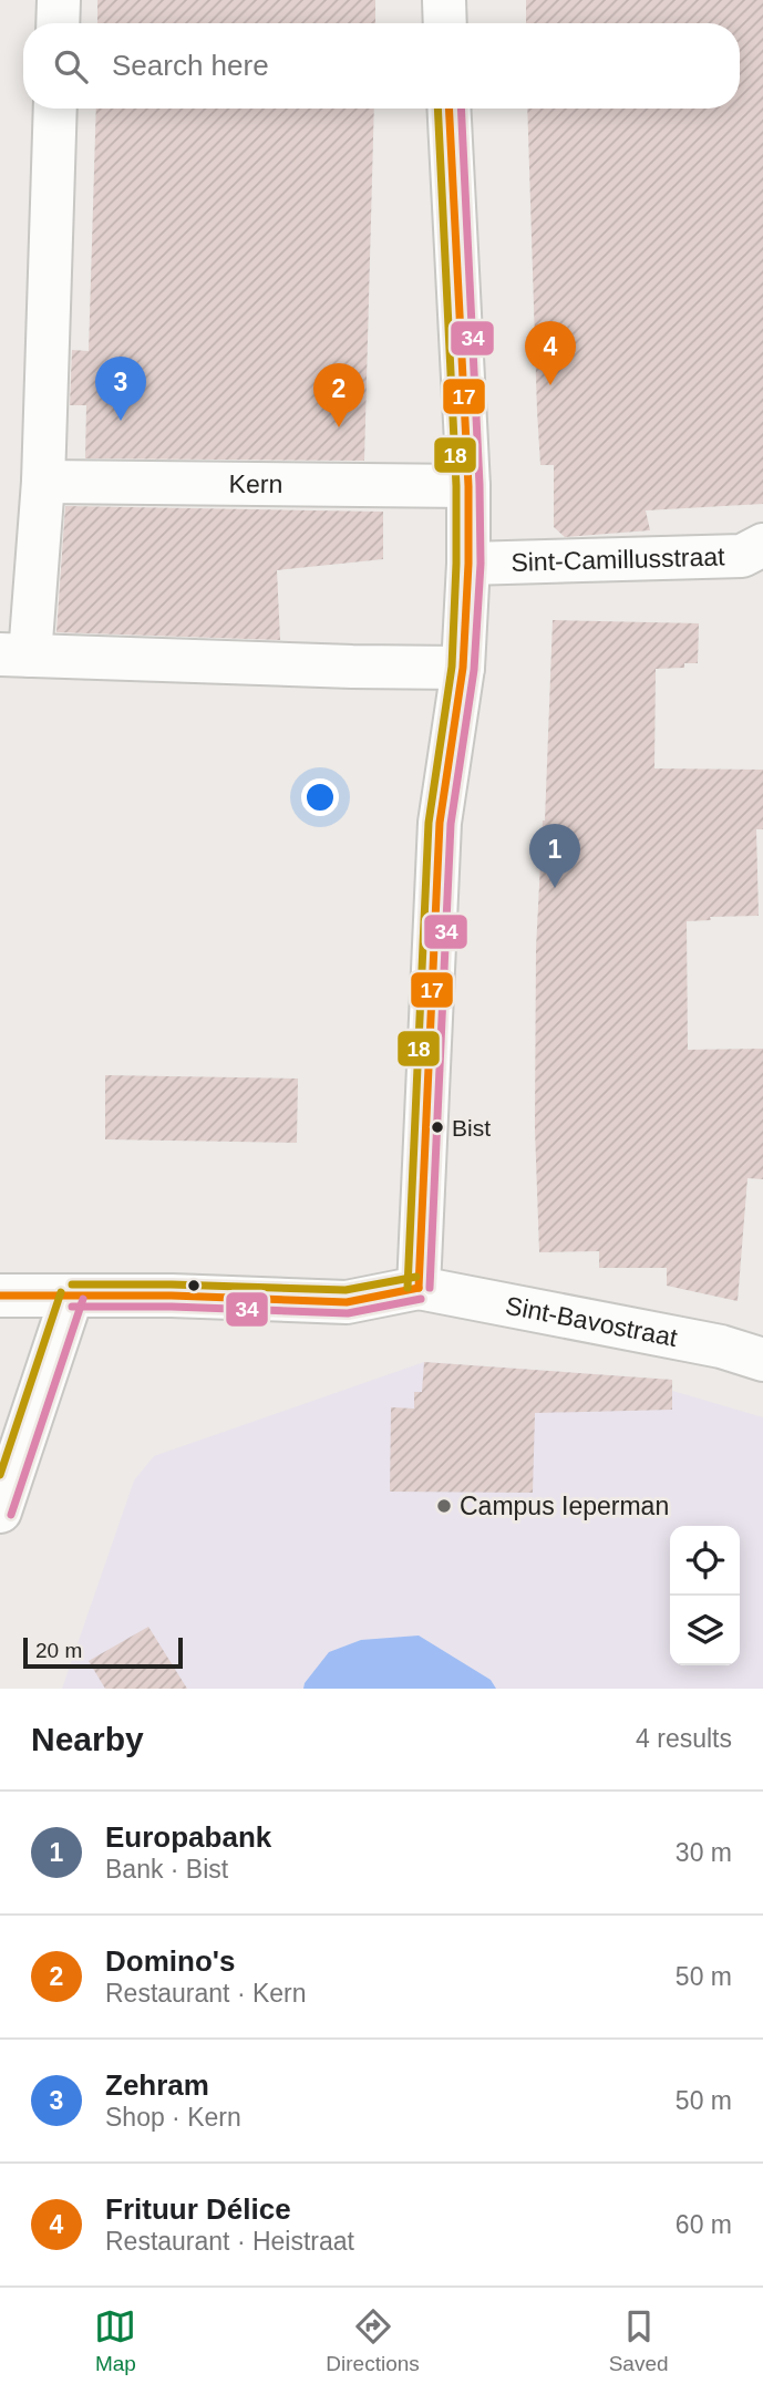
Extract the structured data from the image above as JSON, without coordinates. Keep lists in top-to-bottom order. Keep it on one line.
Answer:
{"streets":{"street":["Kern","Sint-Camillusstraat","Sint-Bavostraat"]},"places":["Bist","Campus Ieperman"],"lines":["transit line 17","transit line 34","transit line 18"],"scale_bar":"20 m","page":{"search":"Search here","pins":["4","3","2","1"],"scale":"20 m","heading":["Nearby","4 results"],"list":[{"mark":"1","name":"Europabank","note":"Bank · Bist","value":"30 m"},{"mark":"2","name":"Domino's","note":"Restaurant · Kern","value":"50 m"},{"mark":"3","name":"Zehram","note":"Shop · Kern","value":"50 m"},{"mark":"4","name":"Frituur Délice","note":"Restaurant · Heistraat","value":"60 m"}],"nav":["Map","Directions","Saved"]}}
